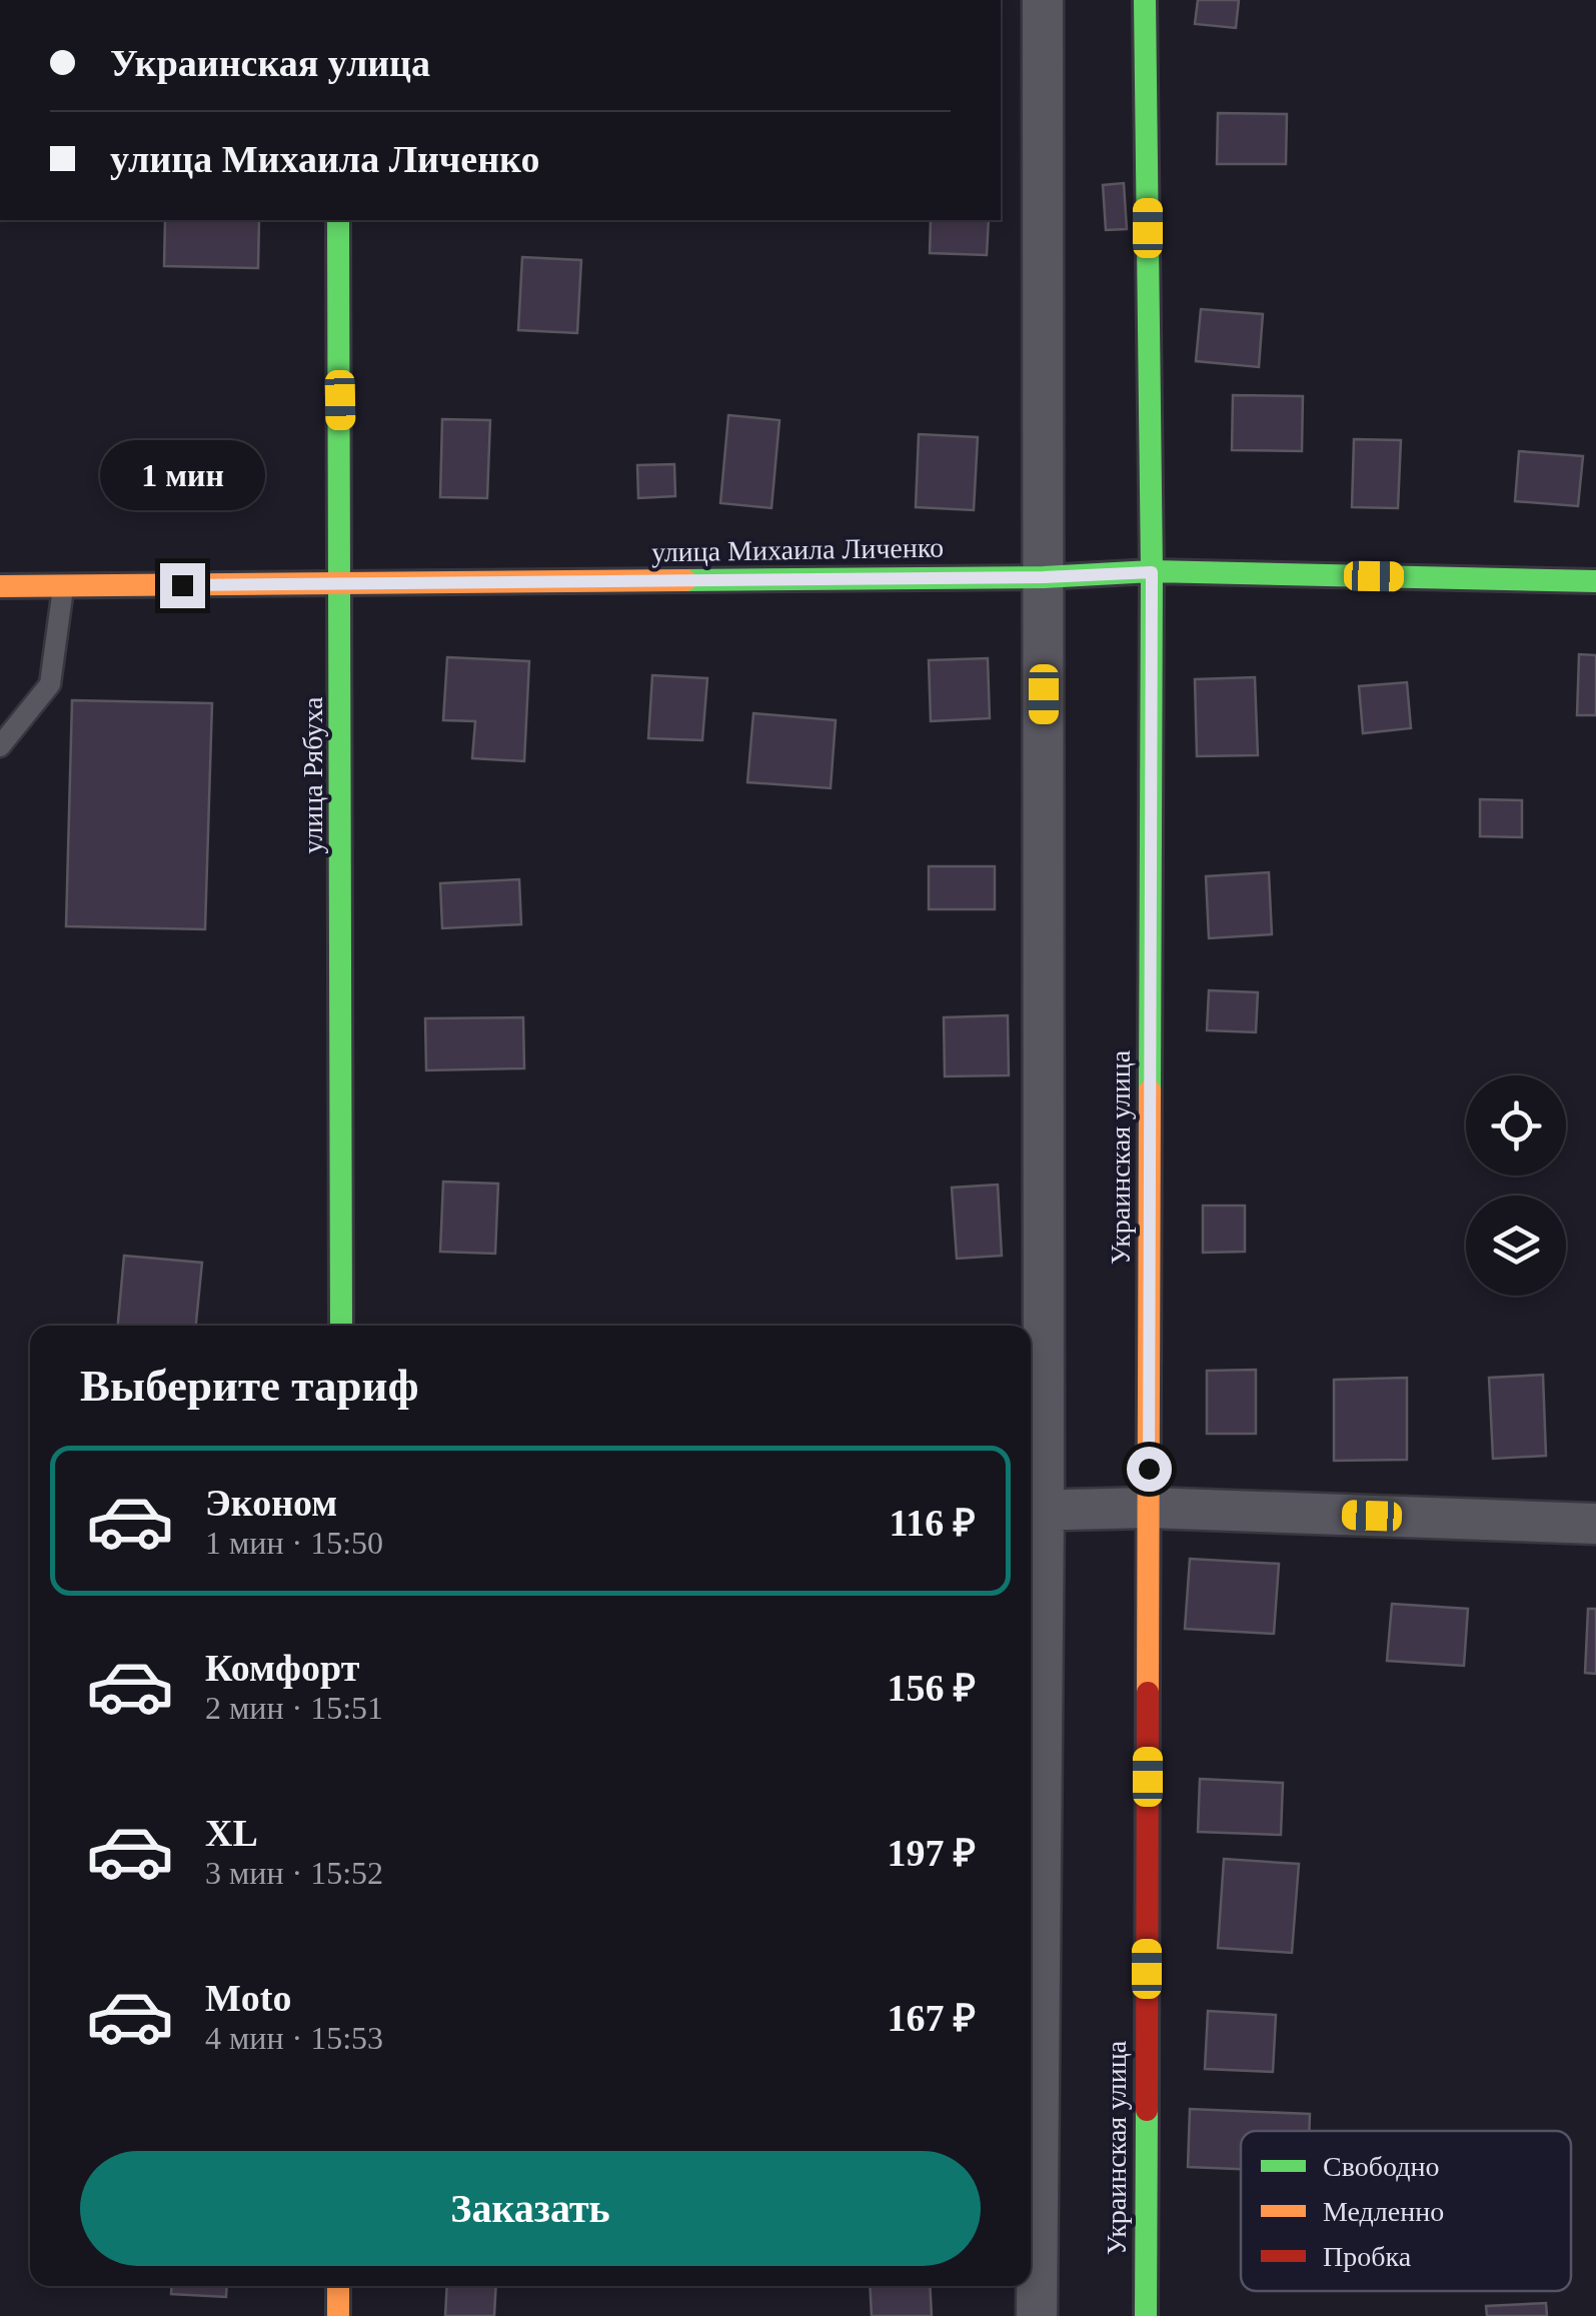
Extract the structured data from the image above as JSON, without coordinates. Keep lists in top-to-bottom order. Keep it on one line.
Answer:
{"streets":{"main road":["улица Михаила Личенко","улица Рябуха","Украинская улица"]},"crossings":[["улица Михаила Личенко","улица Рябуха"],["улица Михаила Личенко","Украинская улица"]],"legend":["Свободно","Медленно","Пробка"],"page":{"banner":["Украинская улица","улица Михаила Личенко"],"bubble":"1 мин","heading":"Выберите тариф","list":[{"name":"Эконом","note":"1 мин · 15:50","value":"116 ₽"},{"name":"Комфорт","note":"2 мин · 15:51","value":"156 ₽"},{"name":"XL","note":"3 мин · 15:52","value":"197 ₽"},{"name":"Moto","note":"4 мин · 15:53","value":"167 ₽"}],"buttons":"Заказать"}}
